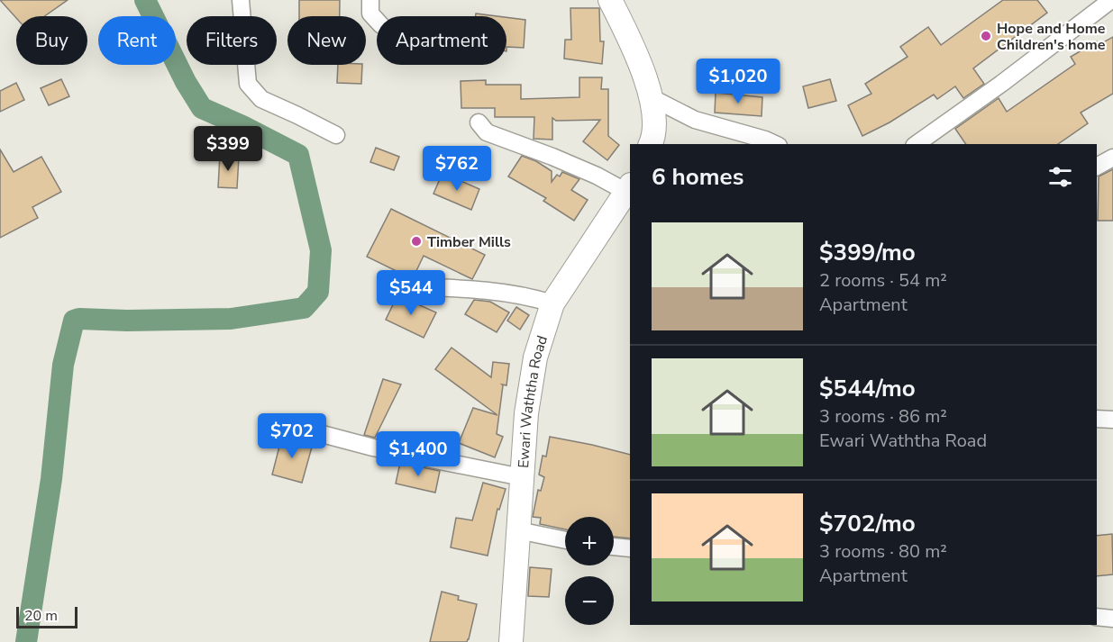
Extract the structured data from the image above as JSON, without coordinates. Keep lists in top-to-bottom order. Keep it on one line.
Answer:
{"streets":{"street":["Ewari Waththa Road"]},"places":["Hope and Home Children's home","Timber Mills"],"scale_bar":"20 m","page":{"chip":["Buy","Rent","Filters","New","Apartment"],"price":["$1,020","$399","$762","$544","$702","$1,400"],"heading":"6 homes","list":[{"name":"$399/mo","note":"2 rooms · 54 m² · Apartment"},{"name":"$544/mo","note":"3 rooms · 86 m² · Ewari Waththa Road"},{"name":"$702/mo","note":"3 rooms · 80 m² · Apartment"}],"map_buttons":["+","−"],"scale":"20 m"}}
